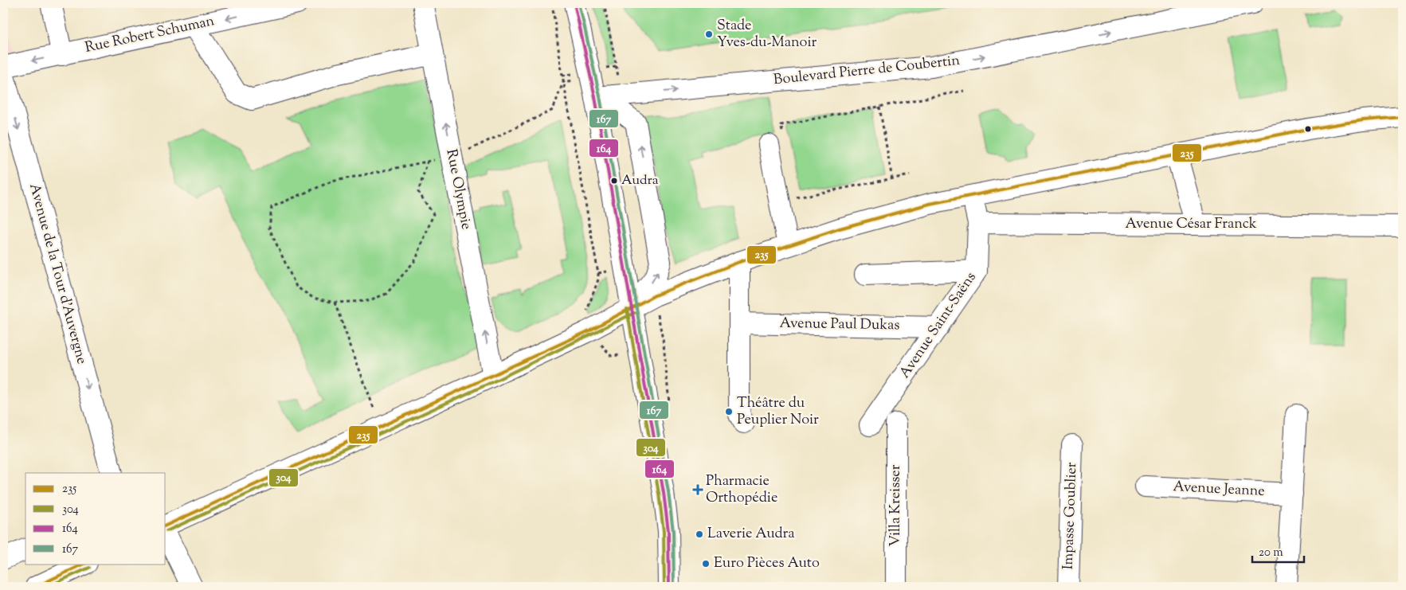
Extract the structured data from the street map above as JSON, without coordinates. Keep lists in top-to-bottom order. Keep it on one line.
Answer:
{"streets":{"street":["Rue Robert Schuman","Boulevard Pierre de Coubertin","Rue Olympie","Avenue César Franck","Avenue de la Tour d'Auvergne","Avenue Paul Dukas","Avenue Saint-Saëns","Avenue Jeanne","Villa Kreisser","Impasse Goublier"]},"crossings":[["Avenue César Franck","Avenue Saint-Saëns"],["Avenue Paul Dukas","Avenue Saint-Saëns"]],"one_way":["Rue Robert Schuman","Avenue de la Tour d'Auvergne"],"places":{"other":["Stade Yves-du-Manoir","Audra","Théâtre du Peuplier Noir","Laverie Audra","Euro Pièces Auto"],"health":["Pharmacie Orthopédie"]},"lines":["transit line 164","transit line 167","transit line 235","transit line 304"],"legend":["235","304","164","167"],"scale_bar":"20 m"}
